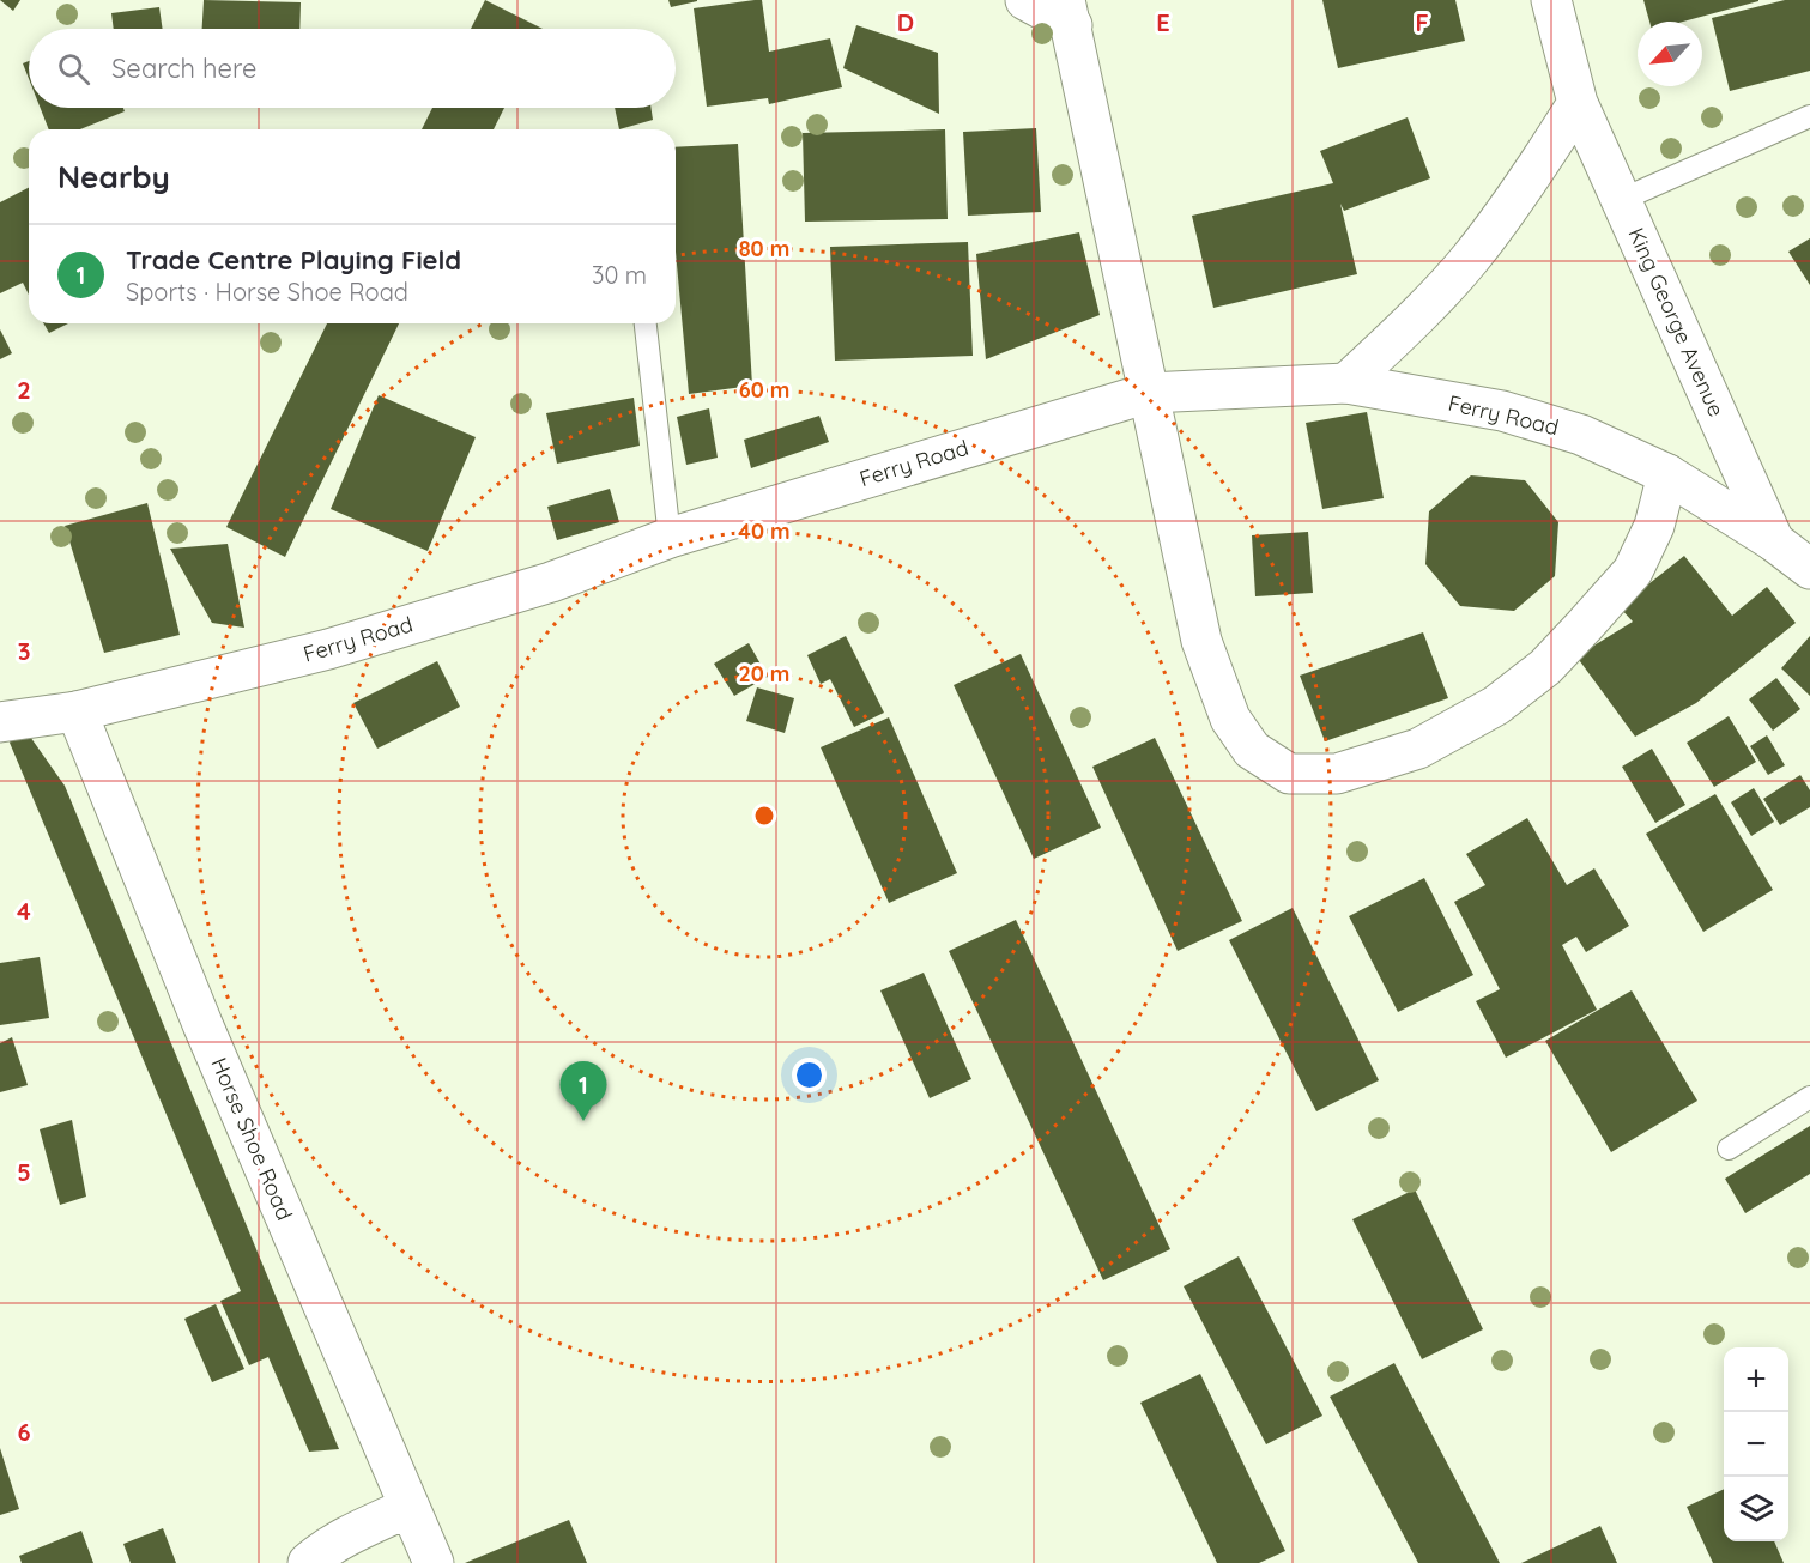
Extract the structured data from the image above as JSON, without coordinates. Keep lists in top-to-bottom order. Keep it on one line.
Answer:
{"streets":{"street":["King George Avenue","Ferry Road","Horse Shoe Road"]},"crossings":[["King George Avenue","Ferry Road"],["Ferry Road","Horse Shoe Road"]],"north":"bottom left","page":{"search":"Search here","heading":"Nearby","list":[{"mark":"1","name":"Trade Centre Playing Field","note":"Sports · Horse Shoe Road","value":"30 m"}],"pins":"1","map_buttons":["+","−"]},"grid":{"columns":["D","E","F"],"rows":["2","3","4","5","6"]},"rings":["80 m","60 m","40 m","20 m"]}
